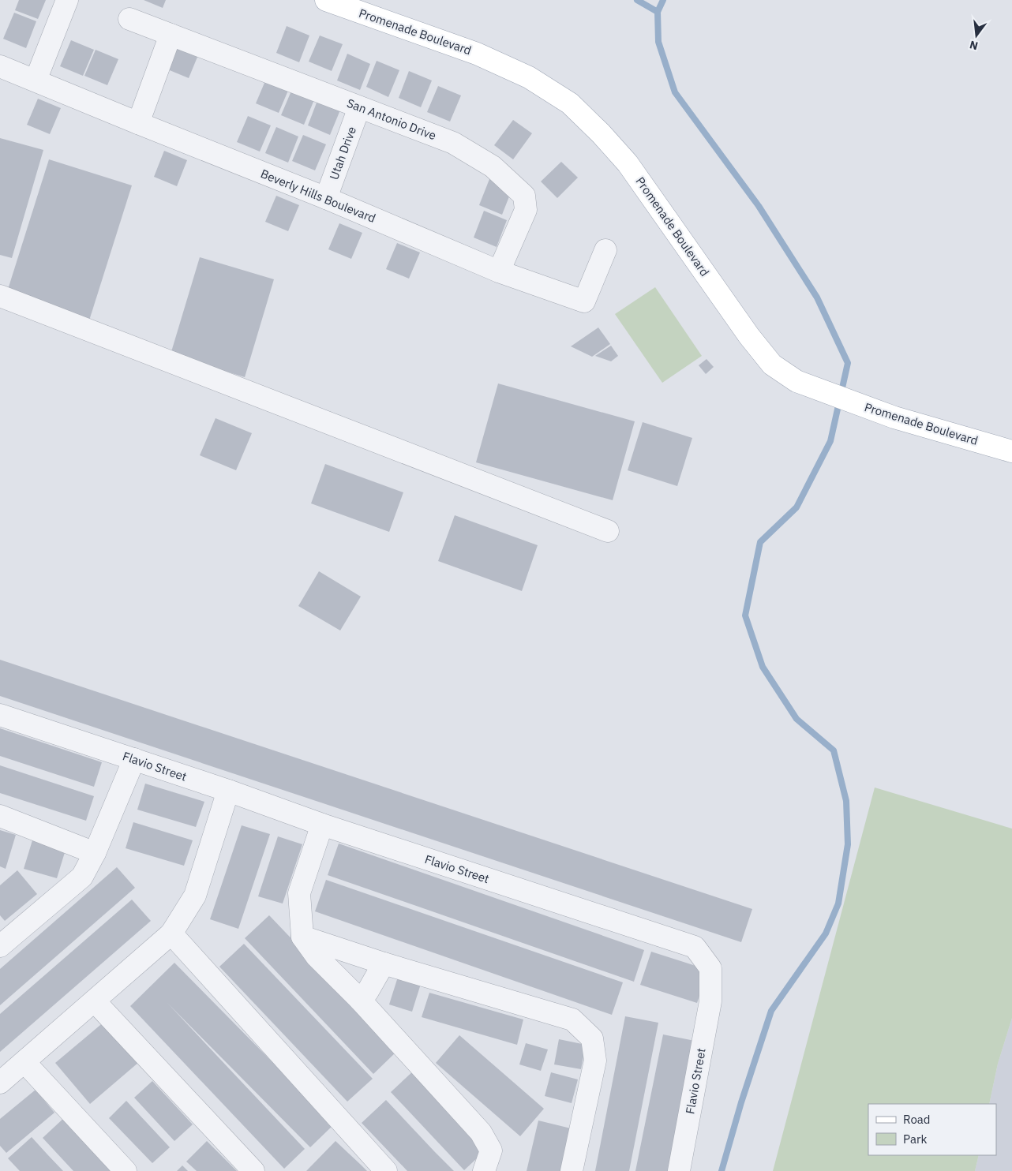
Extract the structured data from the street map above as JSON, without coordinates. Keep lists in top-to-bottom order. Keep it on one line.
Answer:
{"streets":{"main road":["Promenade Boulevard"],"street":["San Antonio Drive","Utah Drive","Beverly Hills Boulevard","Flavio Street"]},"crossings":[["San Antonio Drive","Utah Drive"],["San Antonio Drive","Beverly Hills Boulevard"],["Utah Drive","Beverly Hills Boulevard"]],"legend":["Road","Park"],"north":"bottom"}
